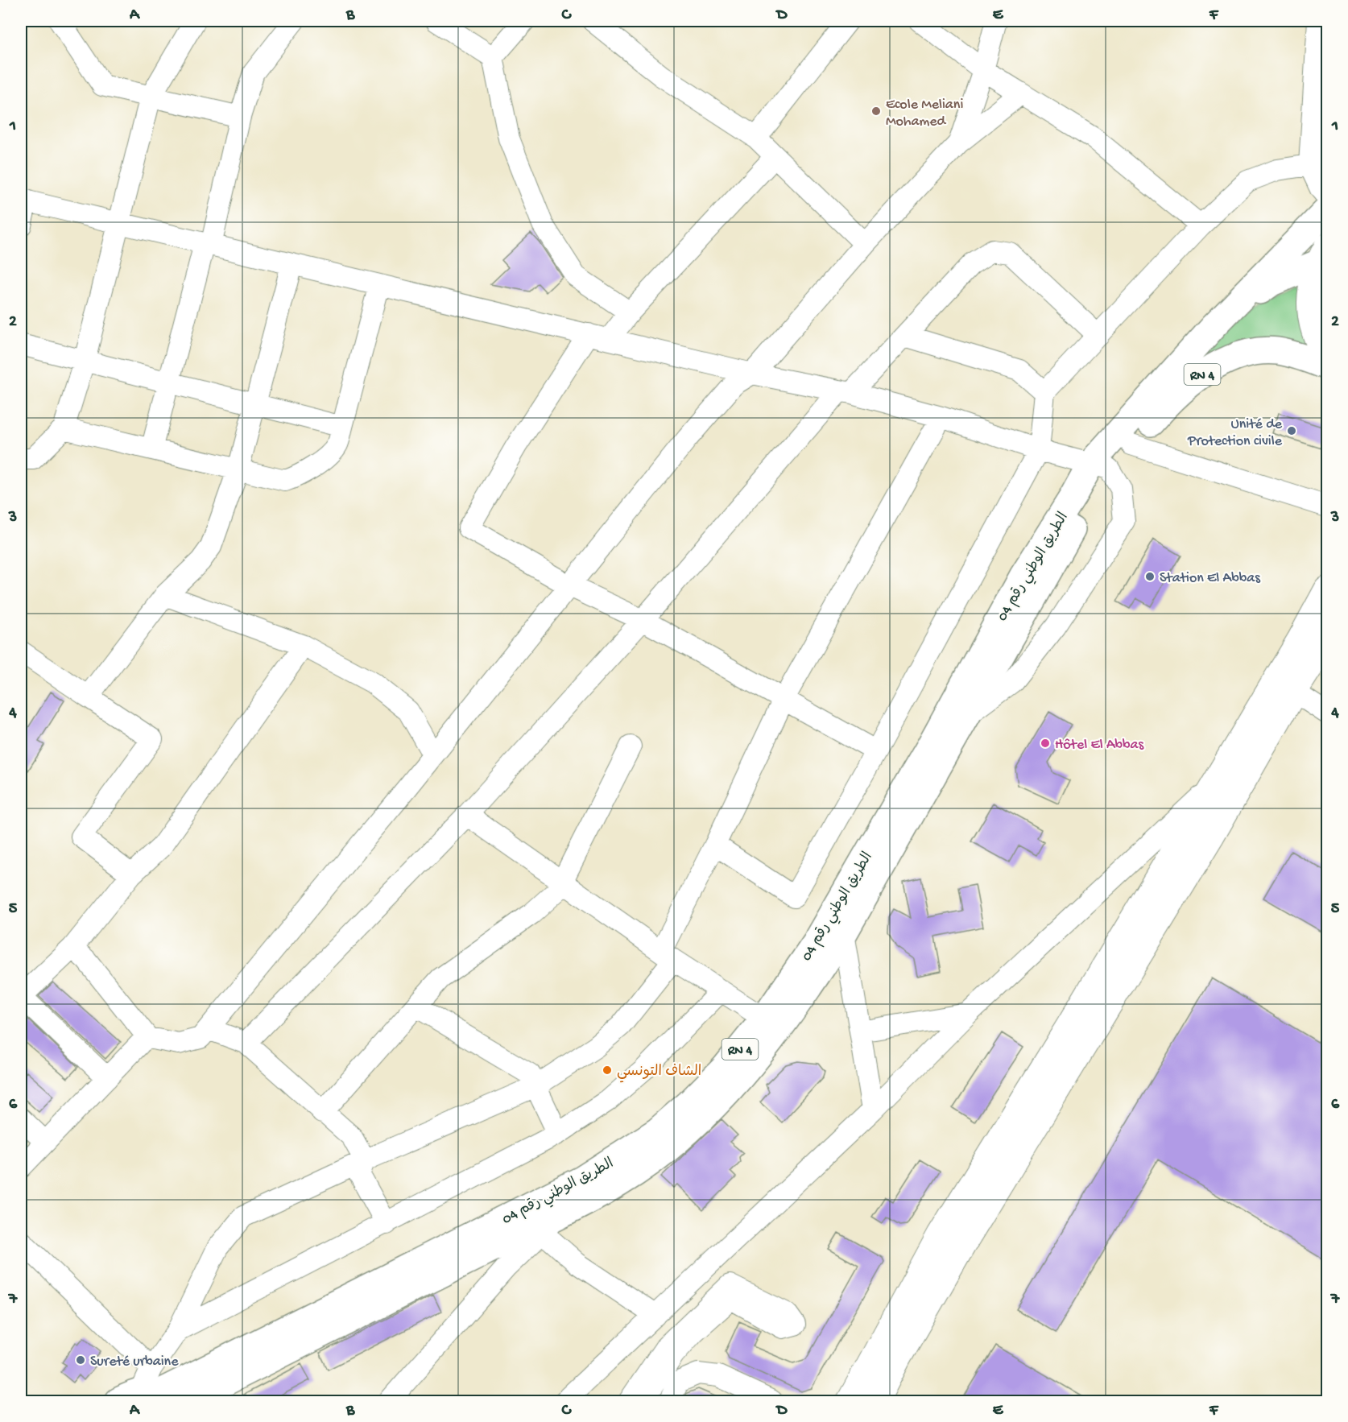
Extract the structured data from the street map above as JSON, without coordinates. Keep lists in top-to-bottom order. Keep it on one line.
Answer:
{"streets":{"highway":["RN 4","الطريق الوطني رقم 04"]},"crossings":[["RN 4","الطريق الوطني رقم 04"]],"places":["Ecole Meliani Mohamed","Unité de Protection civile","Station El Abbas","Hôtel El Abbas","الشاف التونسي","Sureté urbaine"],"grid":{"columns":["A","B","C","D","E","F"],"rows":["1","2","3","4","5","6","7"]}}
